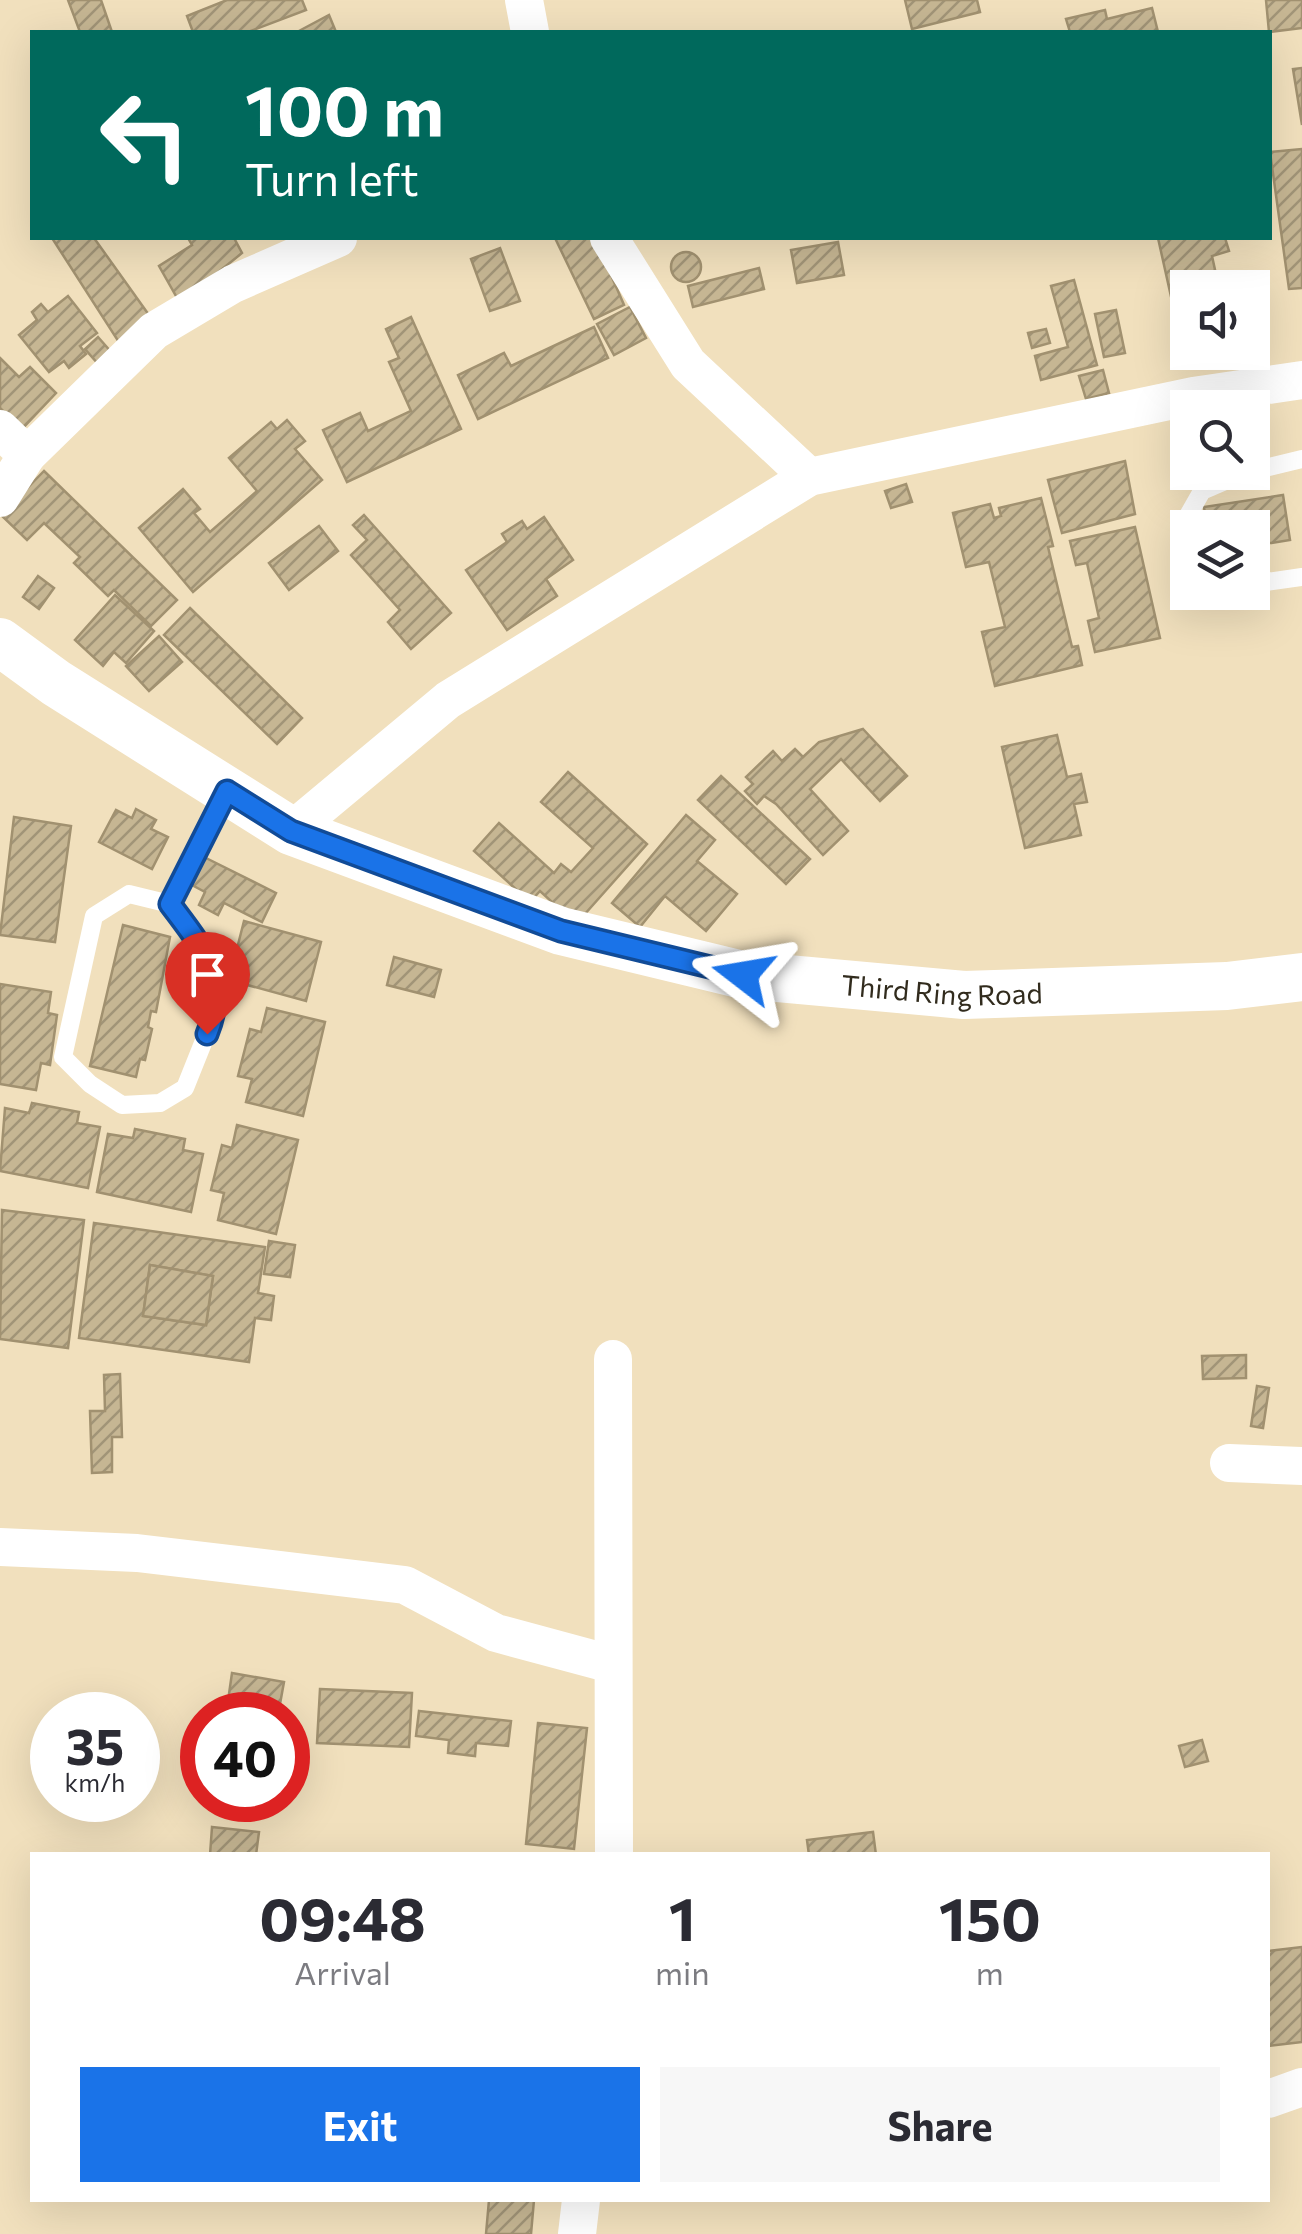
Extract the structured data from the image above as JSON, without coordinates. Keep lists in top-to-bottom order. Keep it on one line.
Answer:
{"streets":{"street":["Third Ring Road"]},"page":{"turn":["100 m","Turn left"],"speed":"35 km/h","limit":"40","eta":["09:48","Arrival","1","min","150","m"],"buttons":["Exit","Share"]}}
